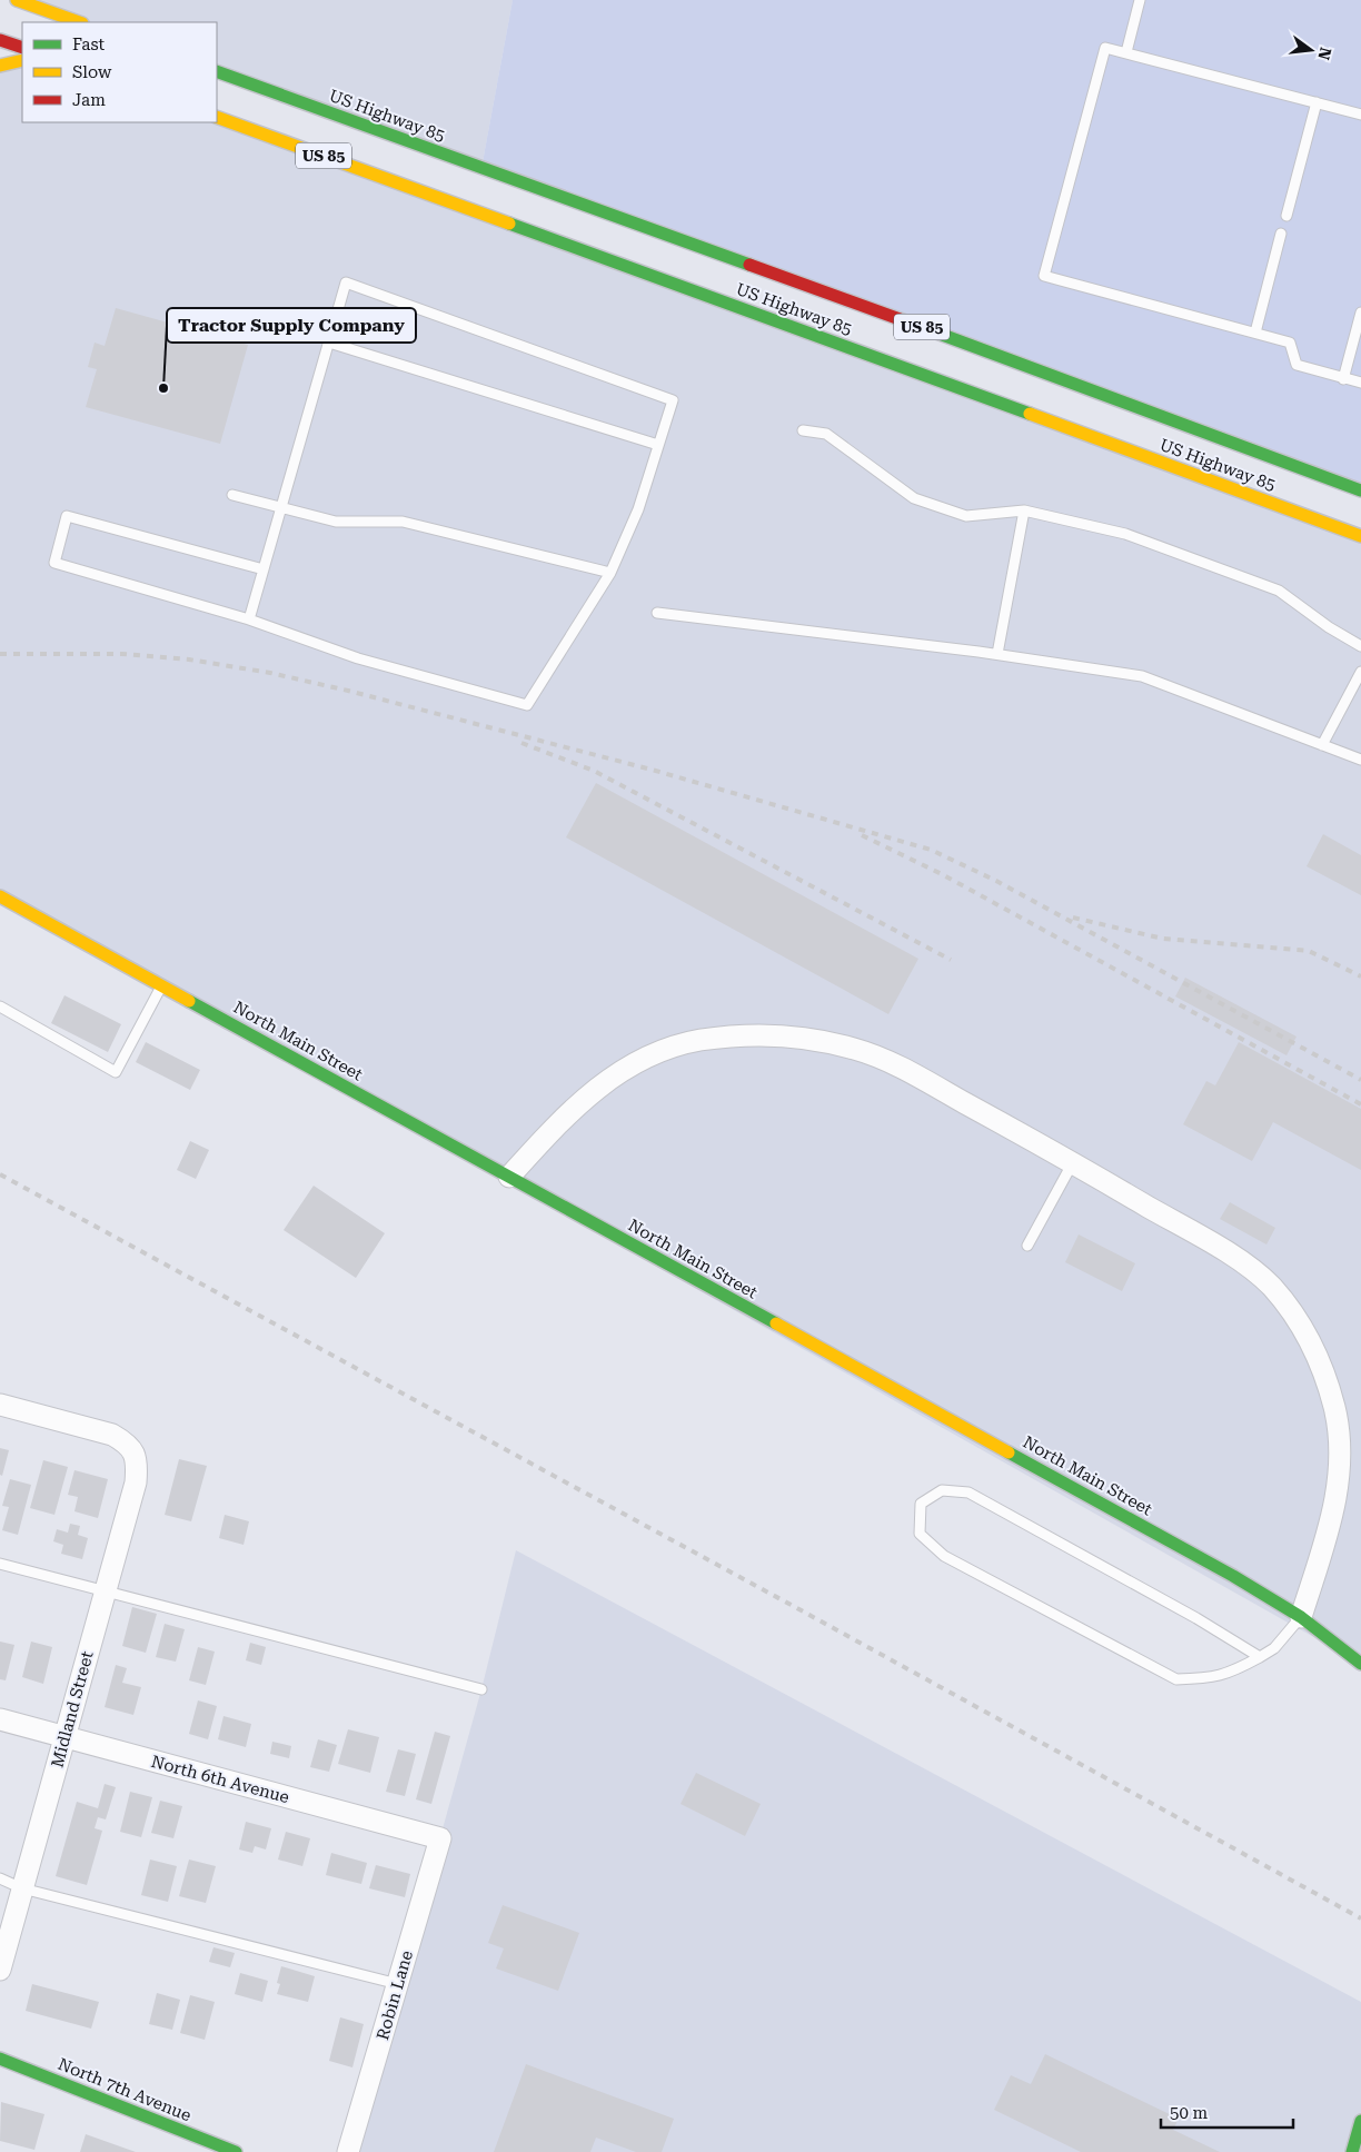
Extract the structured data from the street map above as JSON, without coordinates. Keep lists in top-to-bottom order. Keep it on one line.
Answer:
{"streets":{"main road":["US Highway 85","US 85","North Main Street","North 7th Avenue"],"street":["Midland Street","North 6th Avenue","Robin Lane"]},"crossings":[["Midland Street","North 6th Avenue"],["North 6th Avenue","Robin Lane"]],"places":["Tractor Supply Company"],"legend":["Fast","Slow","Jam"],"scale_bar":"50 m","north":"right"}
